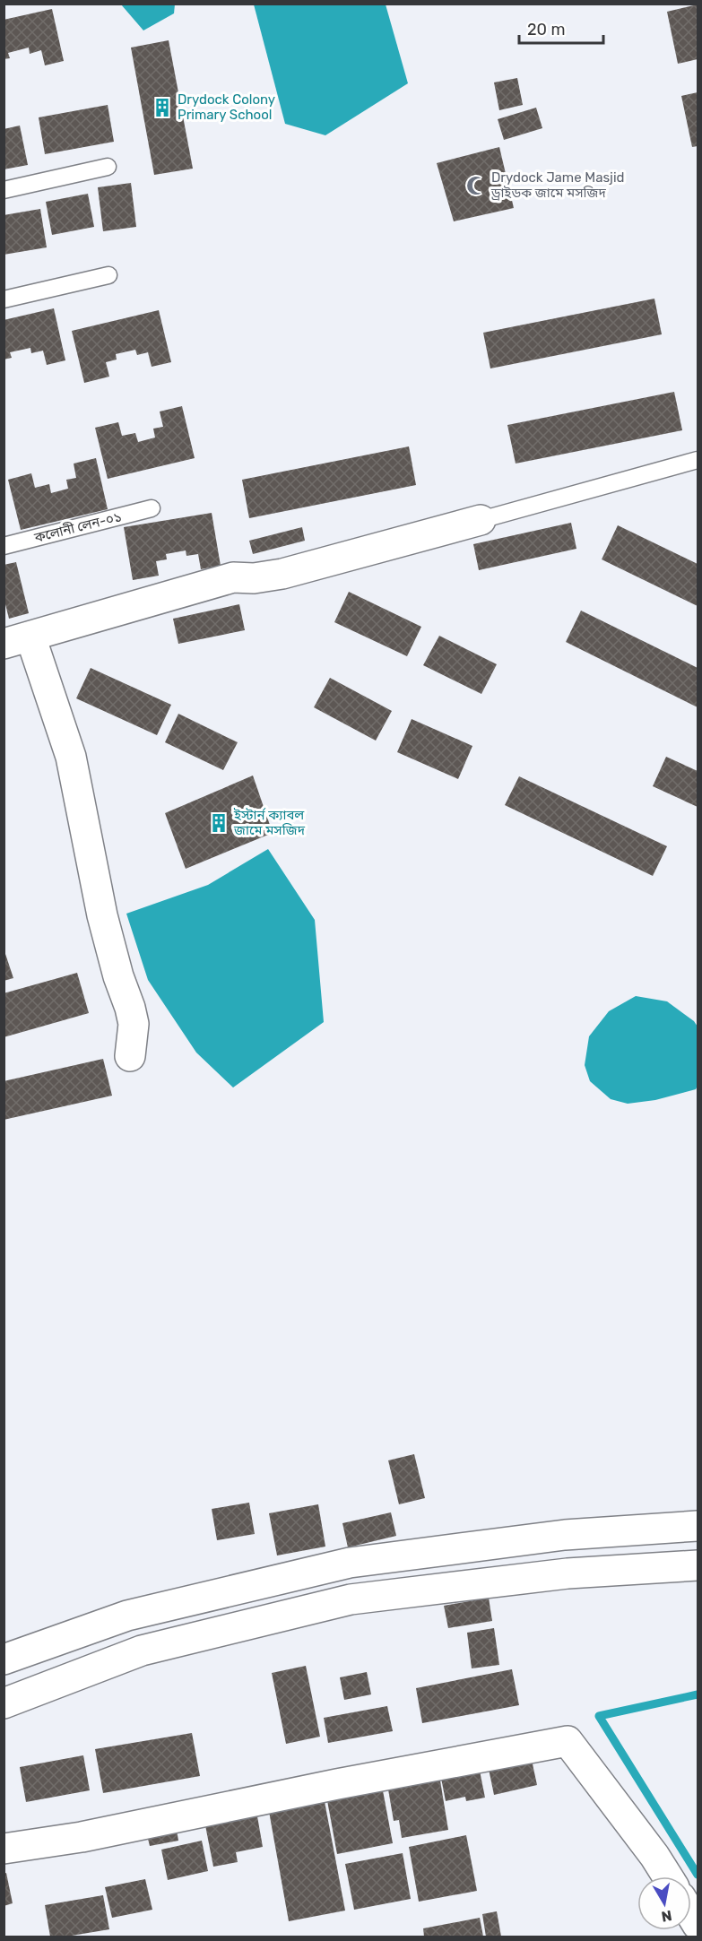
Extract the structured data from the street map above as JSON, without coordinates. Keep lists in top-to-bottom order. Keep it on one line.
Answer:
{"streets":{"lane":["কলোনী লেন-০১"]},"places":{"building":["Drydock Colony Primary School","ইস্টার্ন ক্যাবল জামে মসজিদ"],"mosque":["Drydock Jame Masjid ড্রাইডক জামে মসজিদ"]},"scale_bar":"20 m","north":"bottom"}
